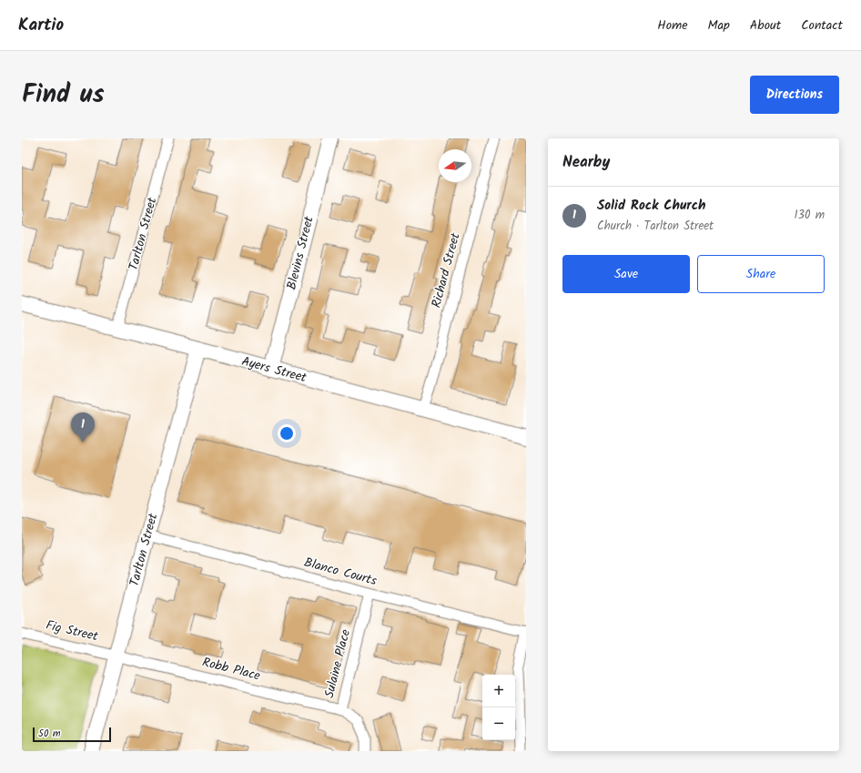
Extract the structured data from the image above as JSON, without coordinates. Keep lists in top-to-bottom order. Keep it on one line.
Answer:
{"streets":{"street":["Tarlton Street","Blevins Street","Richard Street","Ayers Street","Blanco Courts","Fig Street","Sulaine Place","Robb Place"]},"crossings":[["Tarlton Street","Ayers Street"],["Tarlton Street","Blanco Courts"],["Tarlton Street","Fig Street"],["Tarlton Street","Robb Place"],["Blevins Street","Ayers Street"],["Richard Street","Ayers Street"],["Blanco Courts","Sulaine Place"],["Fig Street","Robb Place"],["Sulaine Place","Robb Place"]],"scale_bar":"50 m","north":"left","page":{"header":"Kartio","nav":["Home","Map","About","Contact"],"title":"Find us","buttons":["Directions",["Save","Share"]],"heading":"Nearby","list":[{"mark":"1","name":"Solid Rock Church","note":"Church · Tarlton Street","value":"130 m"}],"pins":"1","map_buttons":["+","−"],"scale":"50 m"}}
